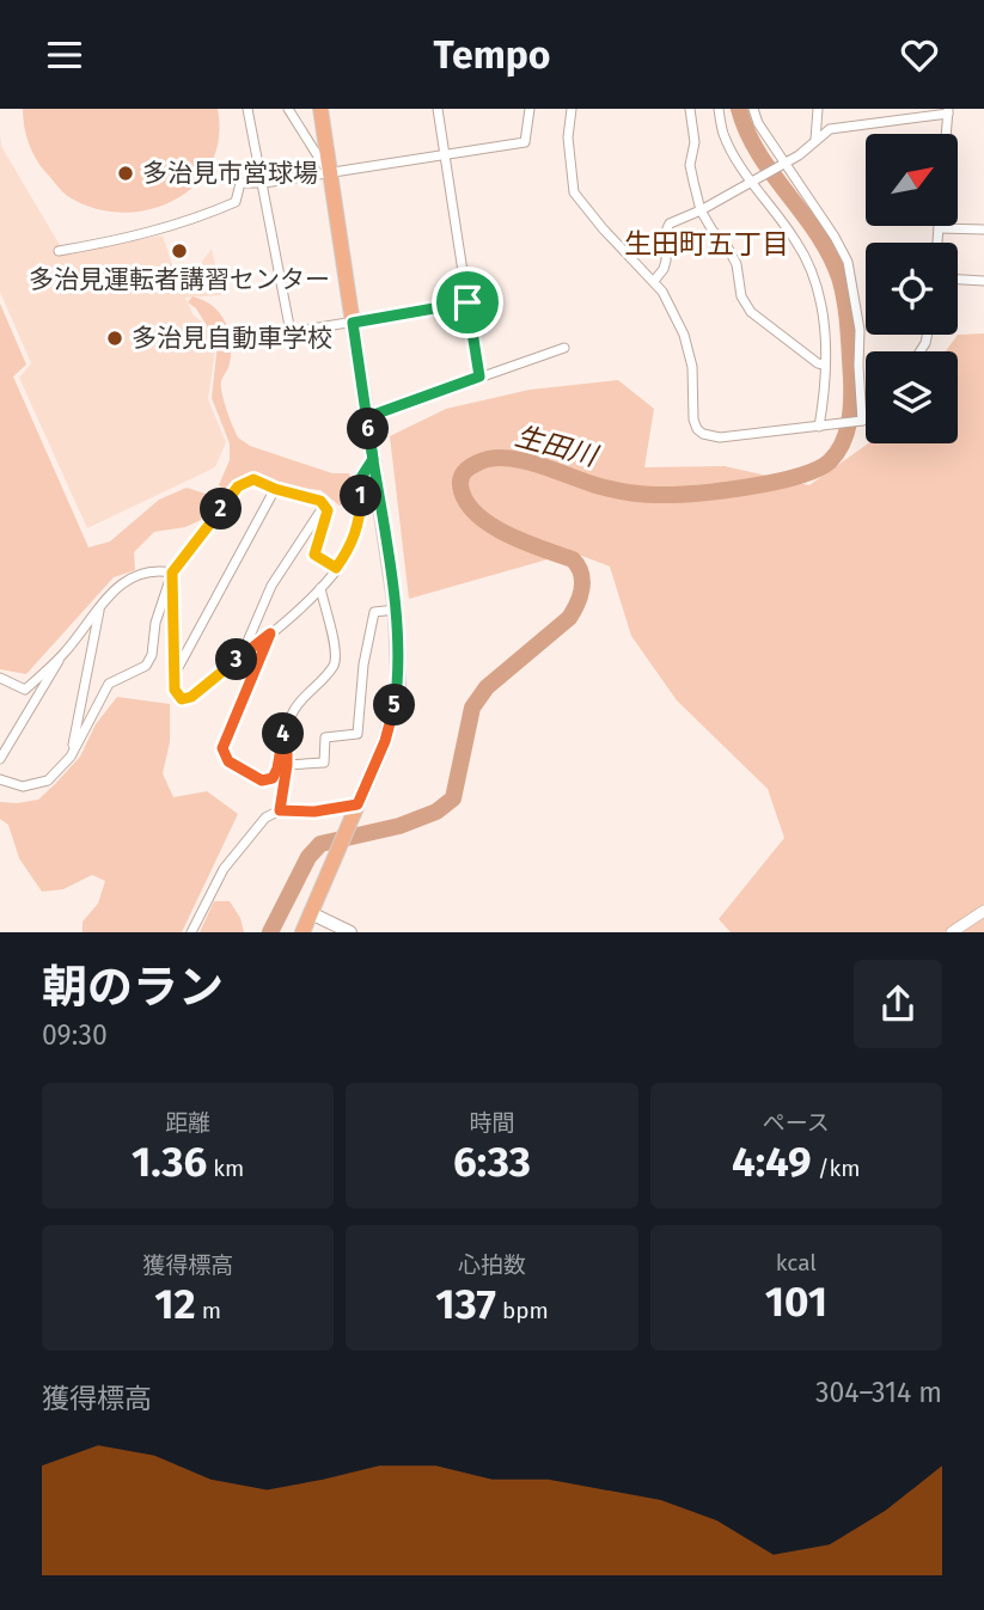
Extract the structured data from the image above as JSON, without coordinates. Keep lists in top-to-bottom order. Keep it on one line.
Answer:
{"districts":["生田町五丁目"],"water":["生田川"],"places":["多治見市営球場","多治見運転者講習センター","多治見自動車学校"],"north":"top right","page":{"header":"Tempo","pins":["6","1","2","3","5","4"],"heading":["朝のラン","09:30"],"stats":[["距離","1.36 km"],["時間","6:33"],["ペース","4:49 /km"],["獲得標高","12 m"],["心拍数","137 bpm"],["kcal","101"]],"chart":["獲得標高","304–314 m"]}}
